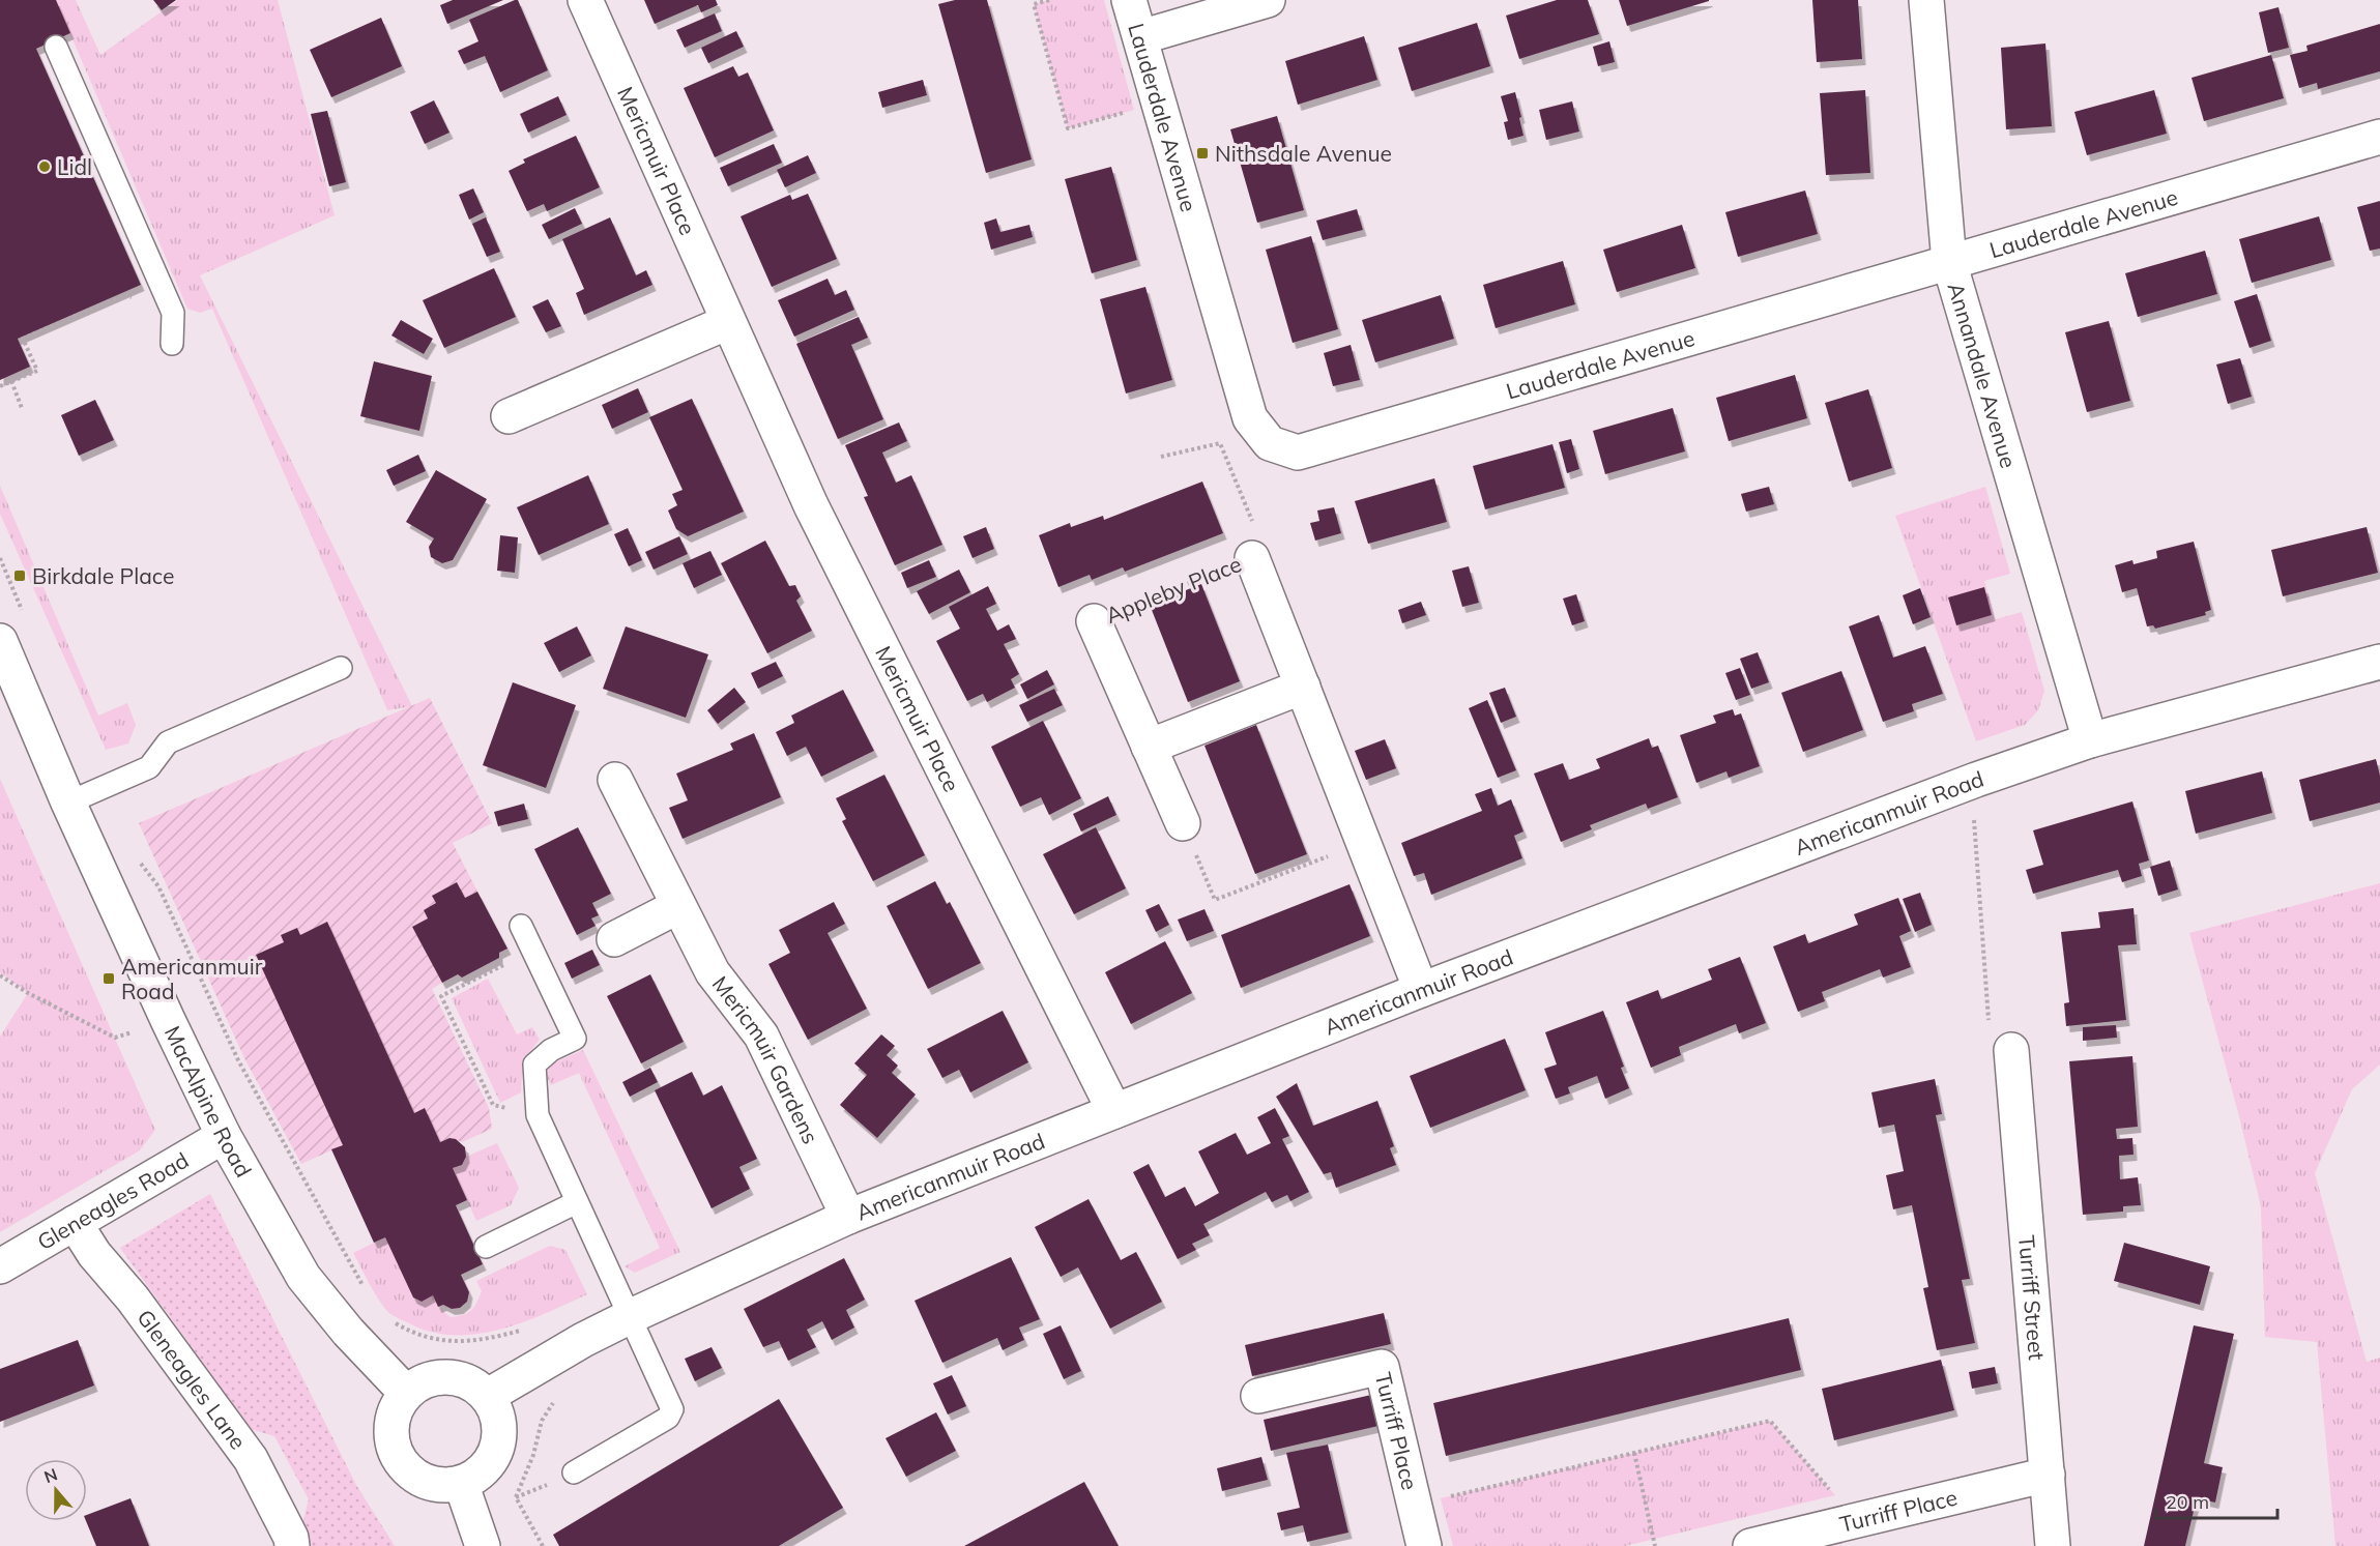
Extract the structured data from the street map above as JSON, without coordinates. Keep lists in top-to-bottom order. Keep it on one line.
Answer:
{"streets":{"street":["Lauderdale Avenue","Mericmuir Place","Annandale Avenue","Appleby Place","Americanmuir Road","Mericmuir Gardens","MacAlpine Road","Gleneagles Road","Turriff Street","Gleneagles Lane","Turriff Place"]},"crossings":[["Lauderdale Avenue","Annandale Avenue"],["Mericmuir Place","Americanmuir Road"],["Annandale Avenue","Americanmuir Road"],["Appleby Place","Americanmuir Road"],["Americanmuir Road","Mericmuir Gardens"],["Americanmuir Road","MacAlpine Road"],["MacAlpine Road","Gleneagles Road"],["Gleneagles Road","Gleneagles Lane"],["Turriff Street","Turriff Place"]],"places":{"transit":["Nithsdale Avenue","Birkdale Place","Americanmuir Road"],"other":["Lidl"]},"scale_bar":"20 m","north":"top"}
